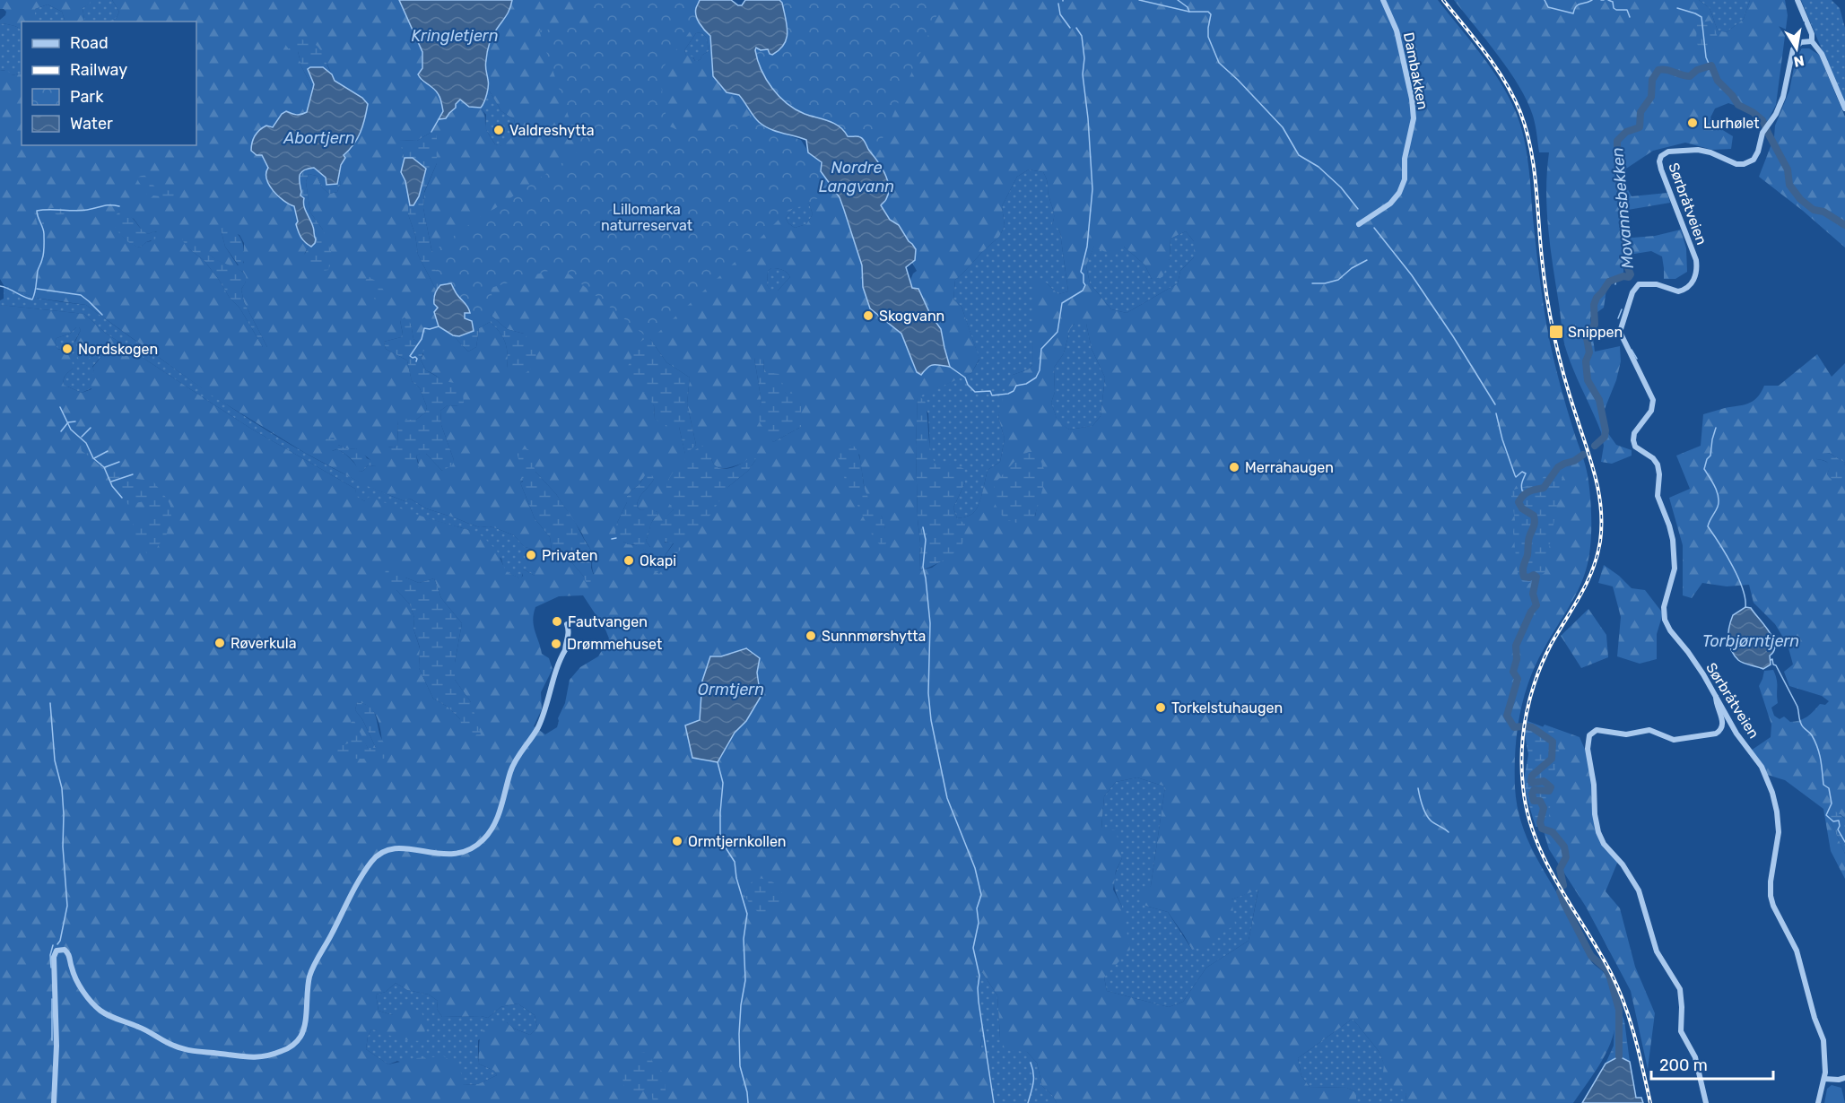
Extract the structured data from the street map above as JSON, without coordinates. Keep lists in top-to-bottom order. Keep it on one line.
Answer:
{"streets":{"street":["Dambakken","Sørbråtveien"]},"water":["Kringletjern","Abortjern","Nordre Langvann","Movannsbekken","Torbjørntjern","Ormtjern"],"parks":["Lillomarka naturreservat"],"places":{"other":["Lurhølet","Valdreshytta","Skogvann","Nordskogen","Merrahaugen","Privaten","Okapi","Fautvangen","Sunnmørshytta","Røverkula","Drømmehuset","Torkelstuhaugen","Ormtjernkollen"],"transit":["Snippen"]},"legend":["Road","Railway","Park","Water"],"scale_bar":"200 m","north":"bottom"}
